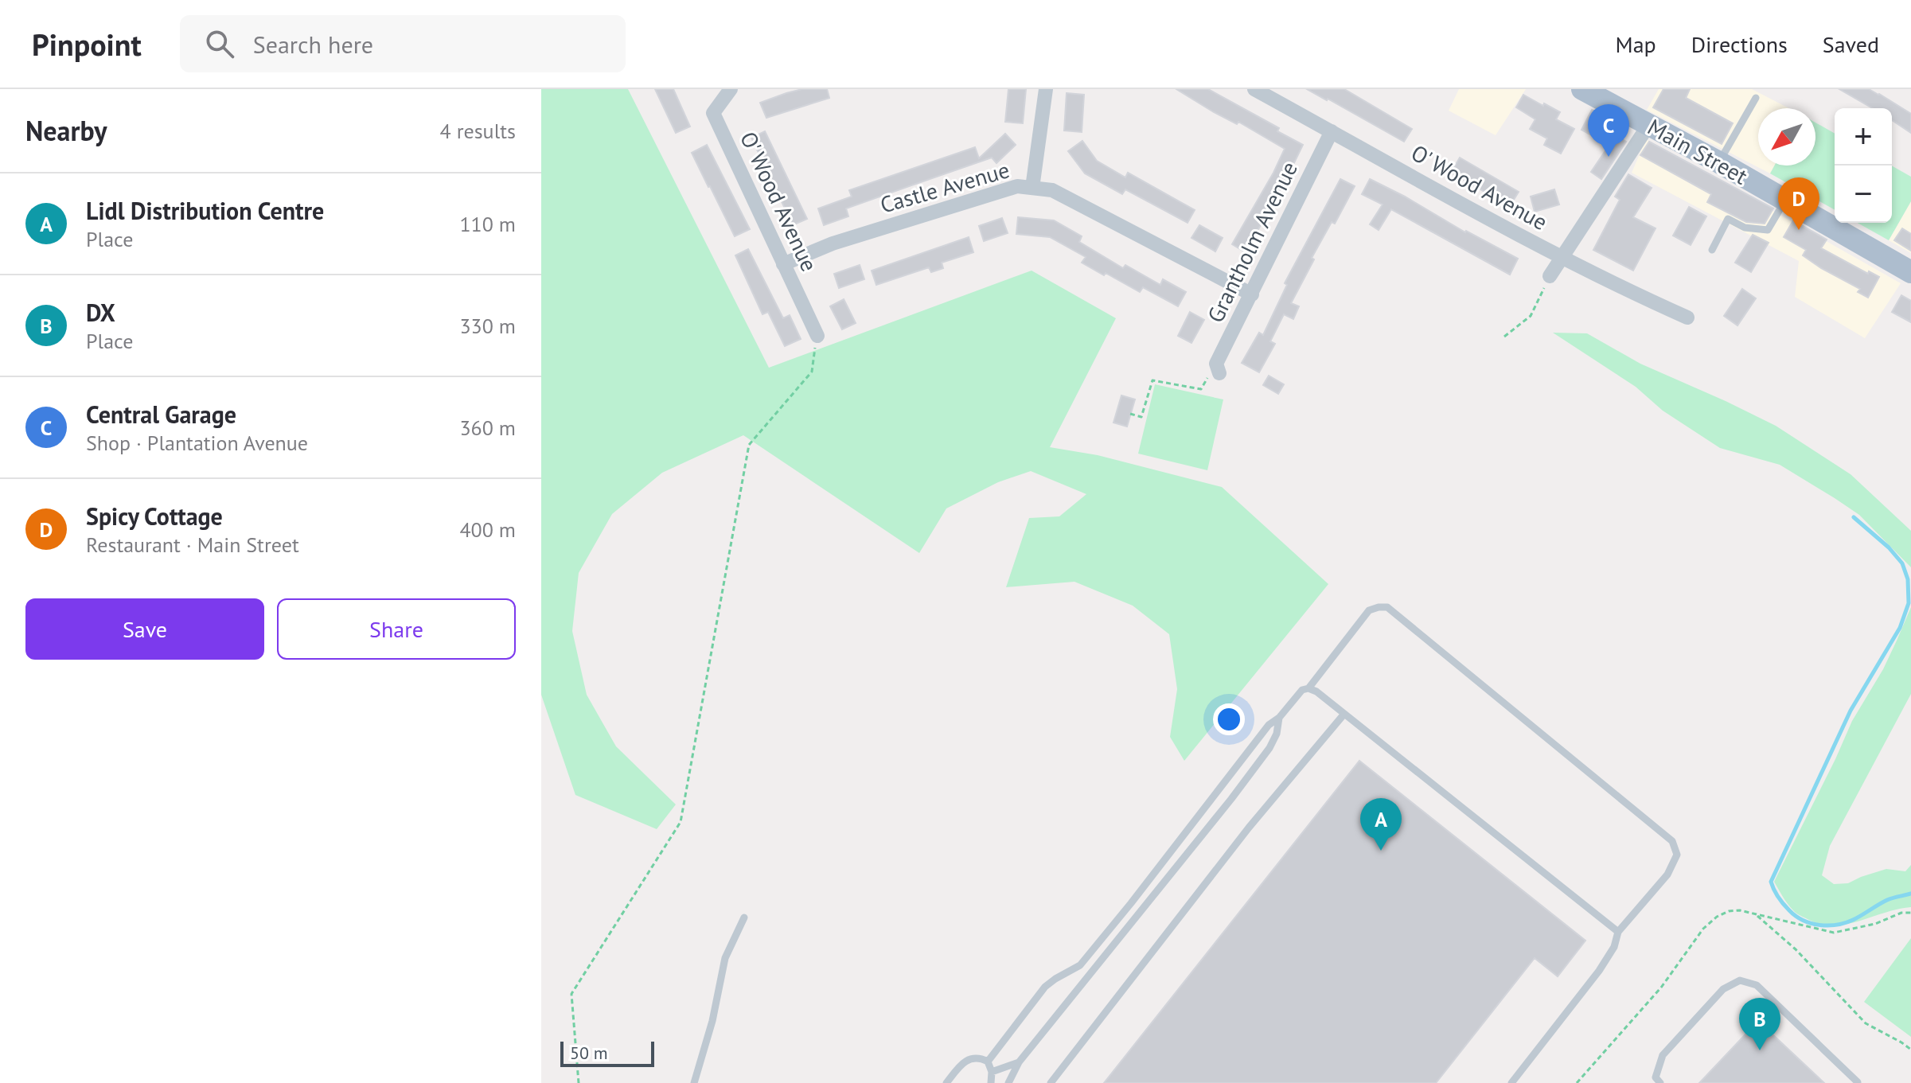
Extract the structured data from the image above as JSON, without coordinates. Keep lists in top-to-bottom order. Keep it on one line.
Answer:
{"streets":{"main road":["Main Street"],"street":["Castle Avenue","O' Wood Avenue","Grantholm Avenue"]},"crossings":[["Castle Avenue","O' Wood Avenue"],["Castle Avenue","Grantholm Avenue"],["O' Wood Avenue","Grantholm Avenue"]],"scale_bar":"50 m","north":"bottom left","page":{"header":"Pinpoint","search":"Search here","nav":["Map","Directions","Saved"],"heading":["Nearby","4 results"],"pins":["C","D","A","B"],"map_buttons":["+","−"],"list":[{"mark":"A","name":"Lidl Distribution Centre","note":"Place","value":"110 m"},{"mark":"B","name":"DX","note":"Place","value":"330 m"},{"mark":"C","name":"Central Garage","note":"Shop · Plantation Avenue","value":"360 m"},{"mark":"D","name":"Spicy Cottage","note":"Restaurant · Main Street","value":"400 m"}],"buttons":["Save","Share"],"scale":"50 m"}}
